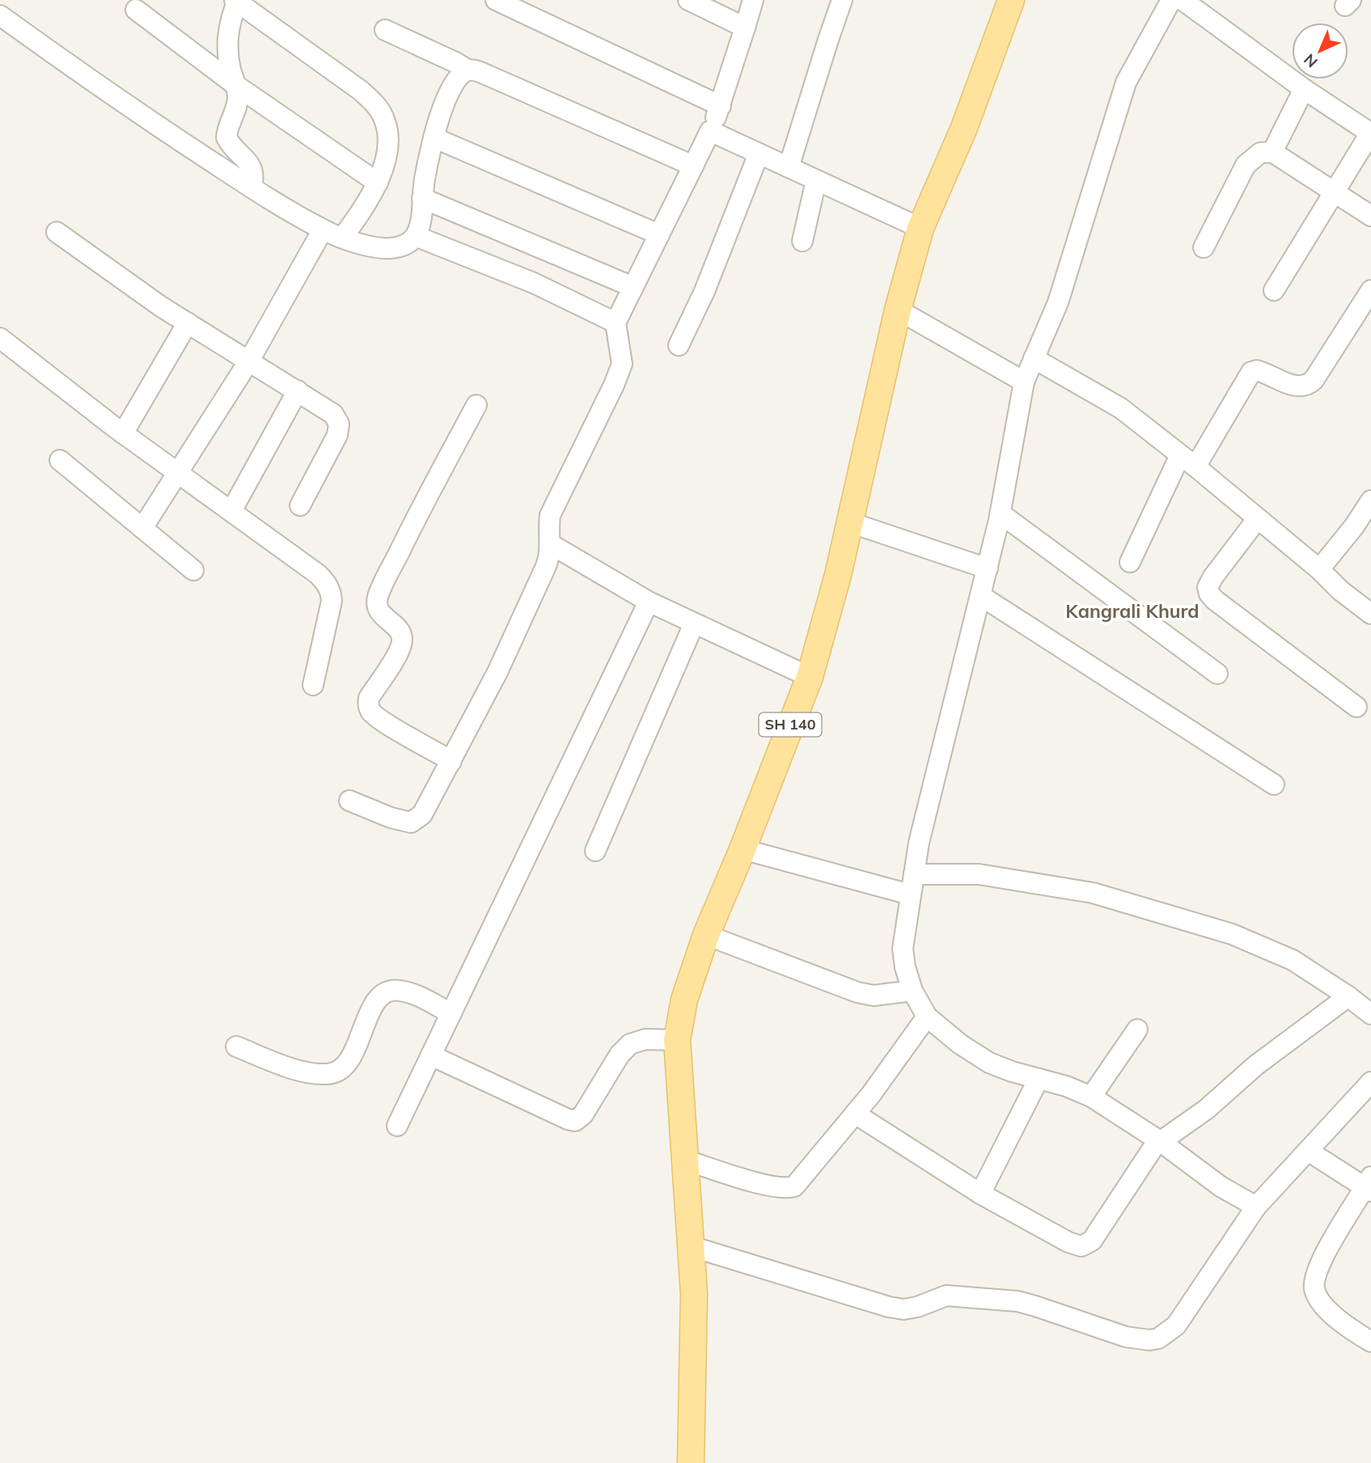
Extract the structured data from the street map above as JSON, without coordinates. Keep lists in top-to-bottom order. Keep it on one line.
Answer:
{"streets":{"main road":["SH 140"]},"districts":["Kangrali Khurd"],"north":"bottom left"}
